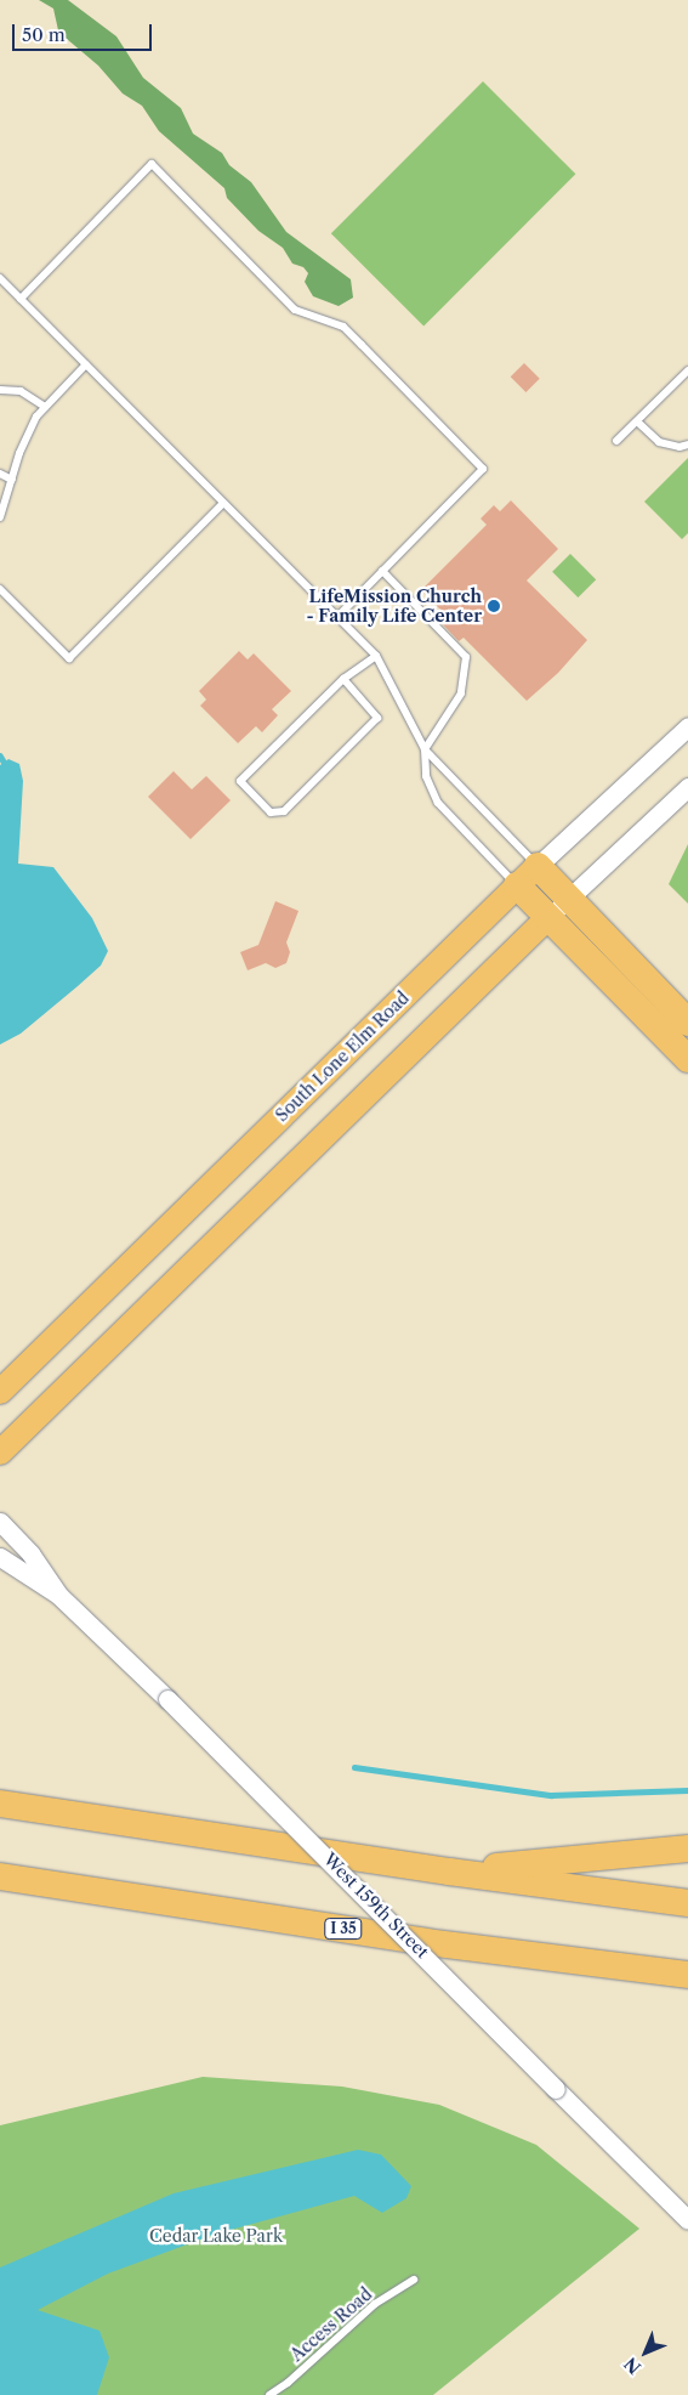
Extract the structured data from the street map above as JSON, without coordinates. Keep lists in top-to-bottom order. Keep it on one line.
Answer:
{"streets":{"highway":["I 35"],"main road":["South Lone Elm Road"],"street":["West 159th Street"],"lane":["Access Road"]},"parks":["Cedar Lake Park"],"places":["LifeMission Church - Family Life Center"],"scale_bar":"50 m","north":"bottom left"}
